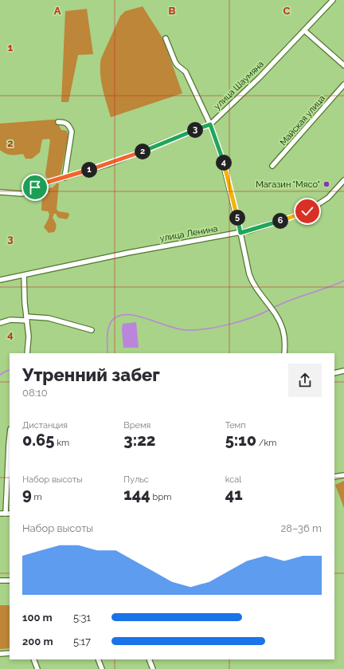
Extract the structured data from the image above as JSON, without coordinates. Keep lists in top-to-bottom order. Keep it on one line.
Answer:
{"streets":{"street":["улица Шаумяна","Майская улица","улица Ленина"]},"places":["Магазин \"Мясо\""],"page":{"pins":["3","2","4","1","5","6"],"heading":["Утренний забег","08:10"],"stats":[["Дистанция","0.65 km"],["Время","3:22"],["Темп","5:10 /km"],["Набор высоты","9 m"],["Пульс","144 bpm"],["kcal","41"]],"chart":["Набор высоты","28–36 m"],"list":[{"name":"100 m","note":"5:31"},{"name":"200 m","note":"5:17"}]},"grid":{"columns":["A","B","C"],"rows":["1","2","3","4"]}}
